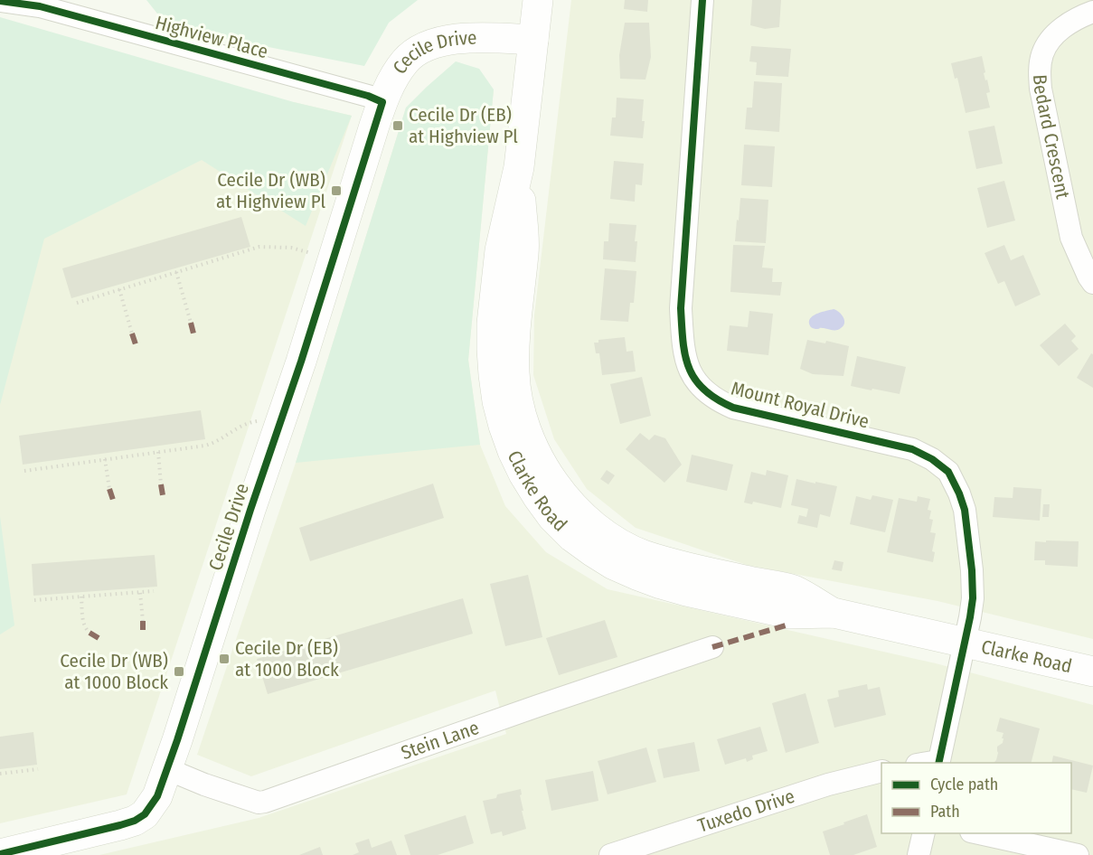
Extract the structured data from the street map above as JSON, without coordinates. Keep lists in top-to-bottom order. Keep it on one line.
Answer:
{"streets":{"main road":["Cecile Drive","Clarke Road"],"street":["Highview Place","Bedard Crescent","Mount Royal Drive","Stein Lane","Tuxedo Drive"]},"crossings":[["Highview Place","Cecile Drive"],["Cecile Drive","Clarke Road"],["Cecile Drive","Stein Lane"],["Mount Royal Drive","Clarke Road"]],"places":{"transit":["Cecile Dr (EB) at Highview Pl","Cecile Dr (WB) at Highview Pl","Cecile Dr (EB) at 1000 Block","Cecile Dr (WB) at 1000 Block"]},"legend":["Cycle path","Path"]}
